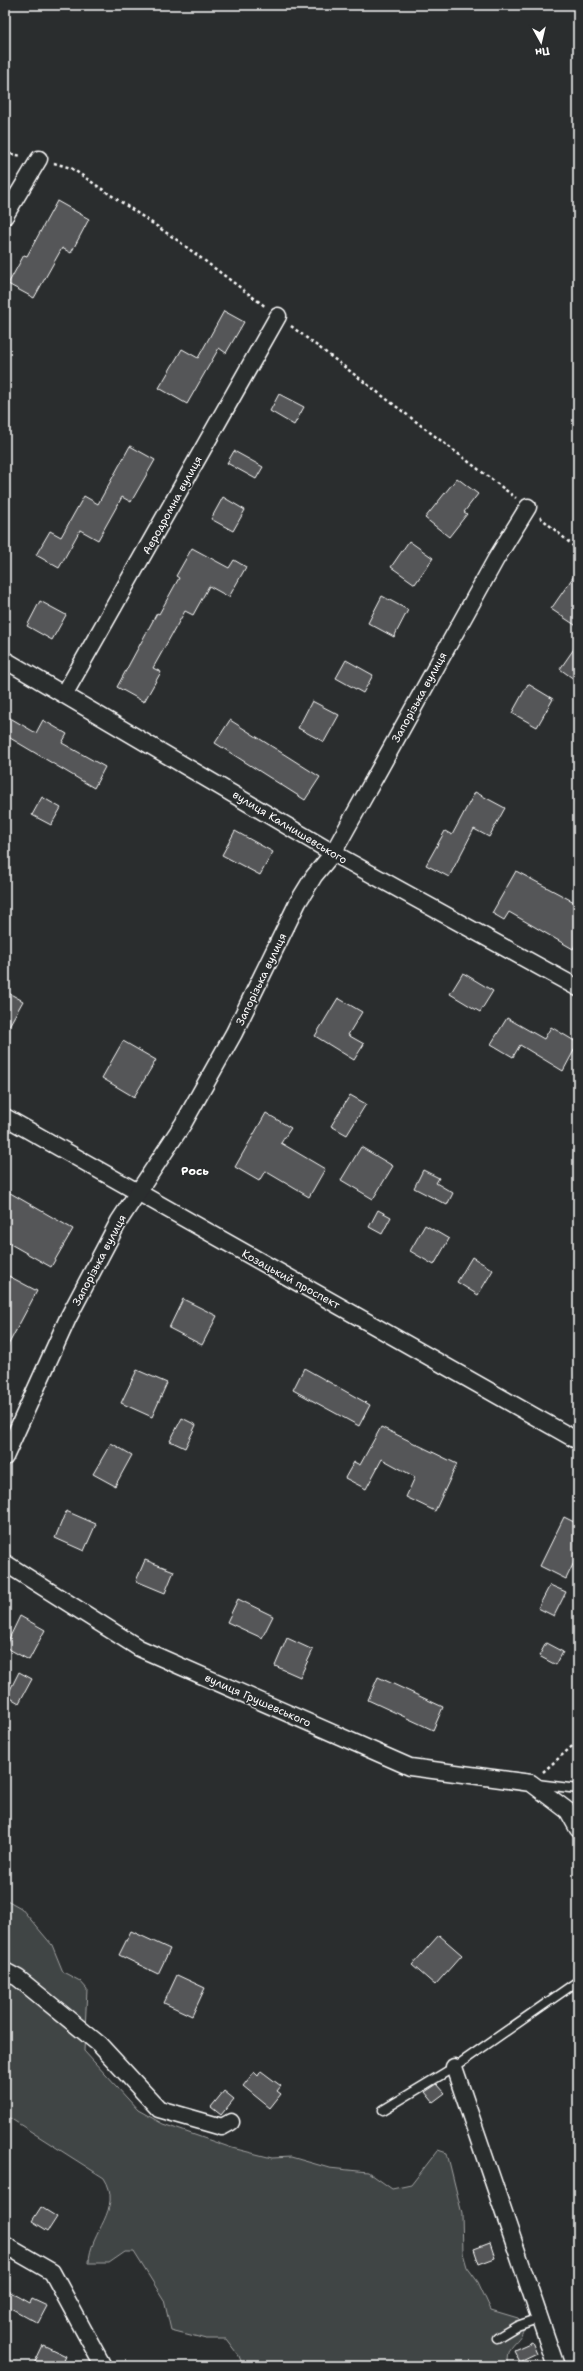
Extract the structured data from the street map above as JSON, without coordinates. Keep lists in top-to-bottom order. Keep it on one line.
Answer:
{"streets":{"street":["Аеродромна вулиця","Запорізька вулиця","вулиця Калнишевського","Козацький проспект","вулиця Грушевського"]},"crossings":[["Аеродромна вулиця","вулиця Калнишевського"],["Запорізька вулиця","вулиця Калнишевського"],["Запорізька вулиця","Козацький проспект"]],"districts":["Рось"],"north":"bottom"}
